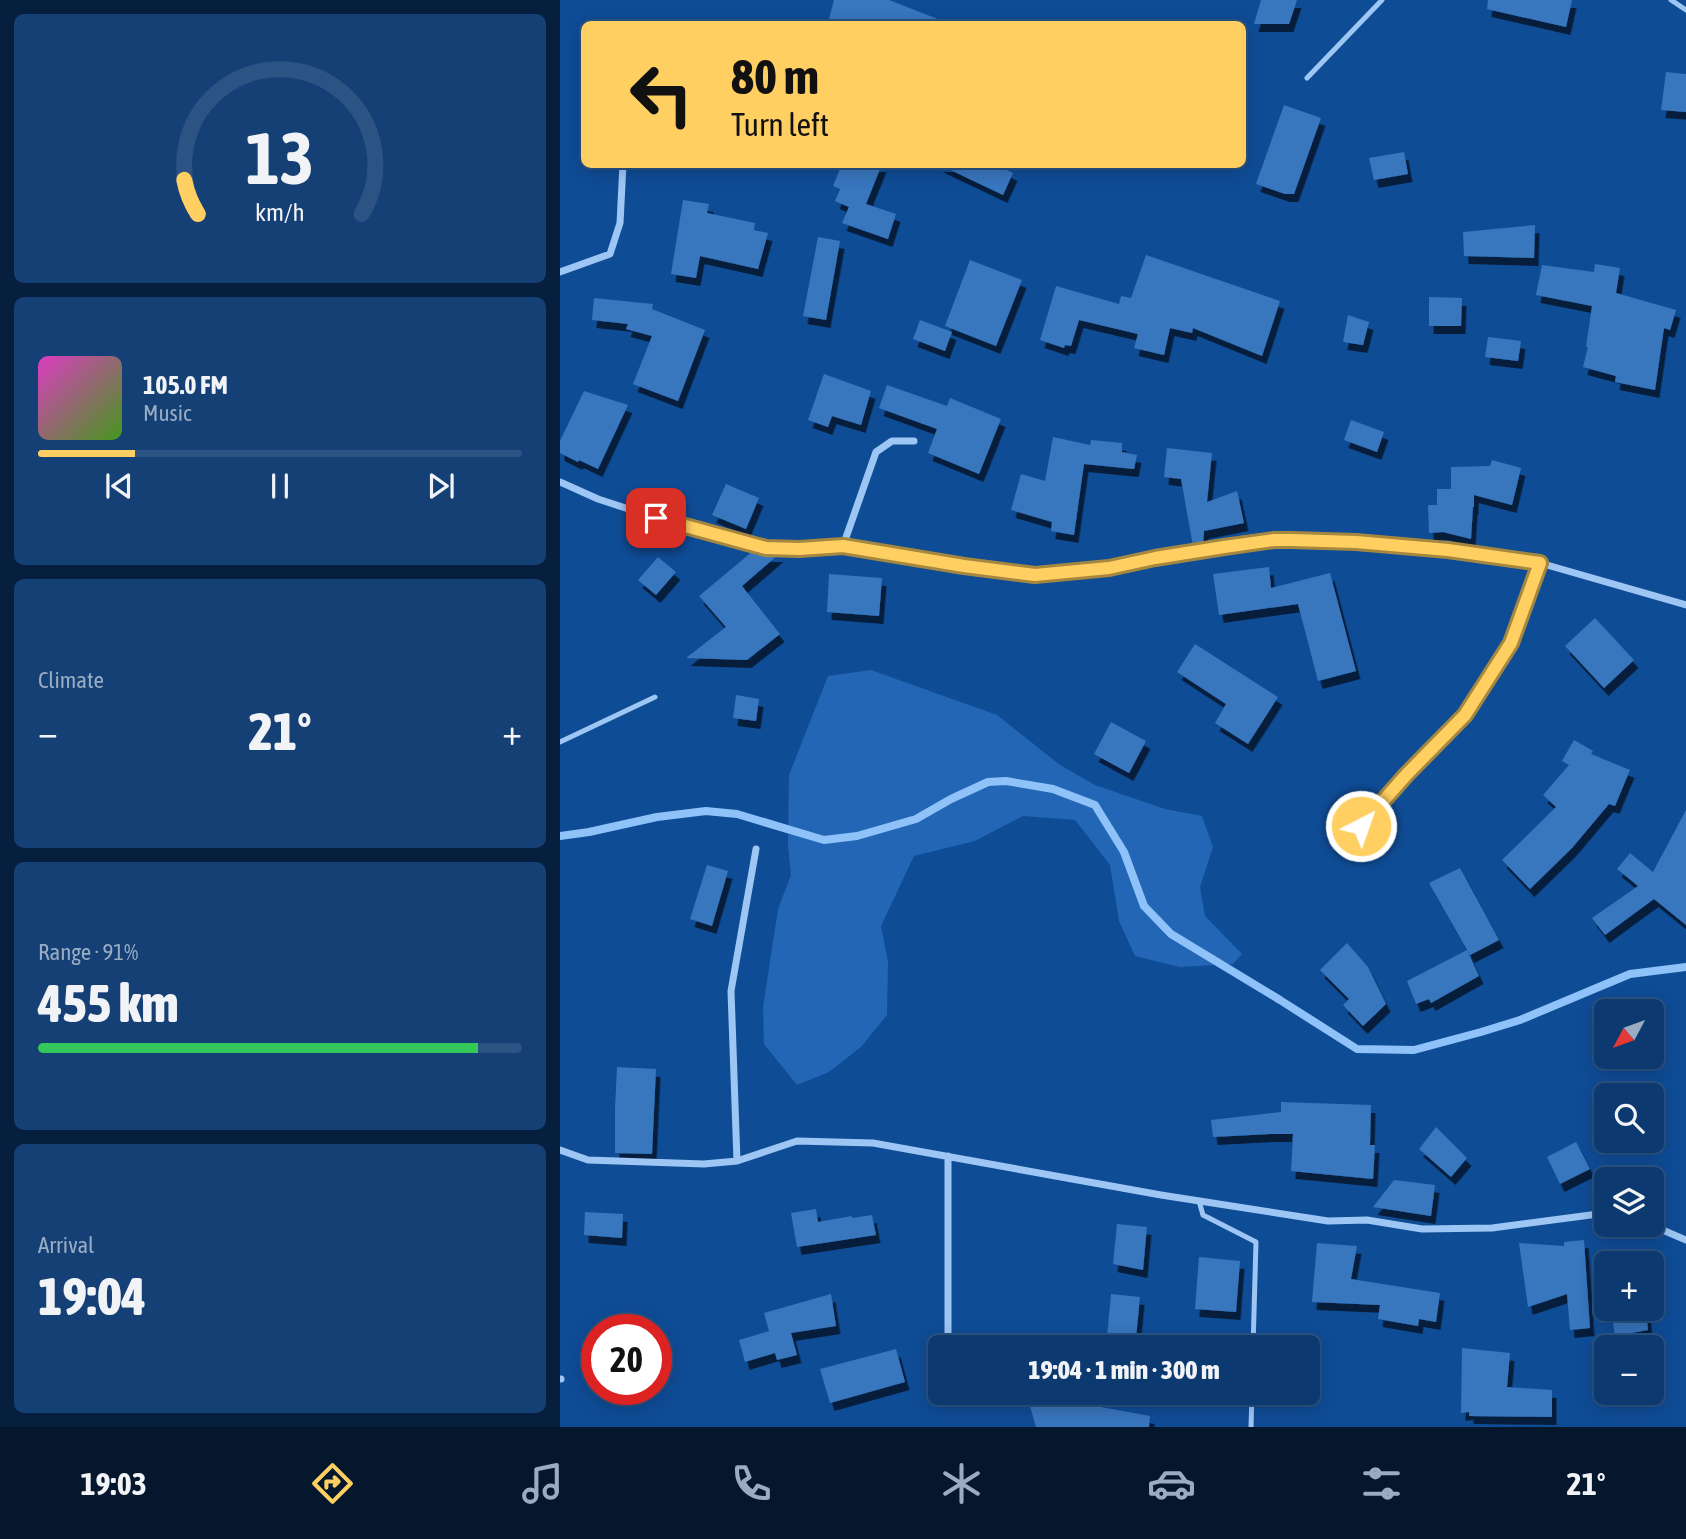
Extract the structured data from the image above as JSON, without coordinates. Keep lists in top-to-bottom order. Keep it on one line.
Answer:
{"north":"bottom left","page":{"turn":["80 m","Turn left"],"song":["105.0 FM","Music"],"tile":["Climate",["Range · 91%","455 km"],["Arrival","19:04"]],"heat":["−","21°","+"],"map_buttons":["+","−"],"limit":"20","trip":"19:04 · 1 min · 300 m","tabs":["19:03","21°"],"gauge":["13","km/h"]}}
